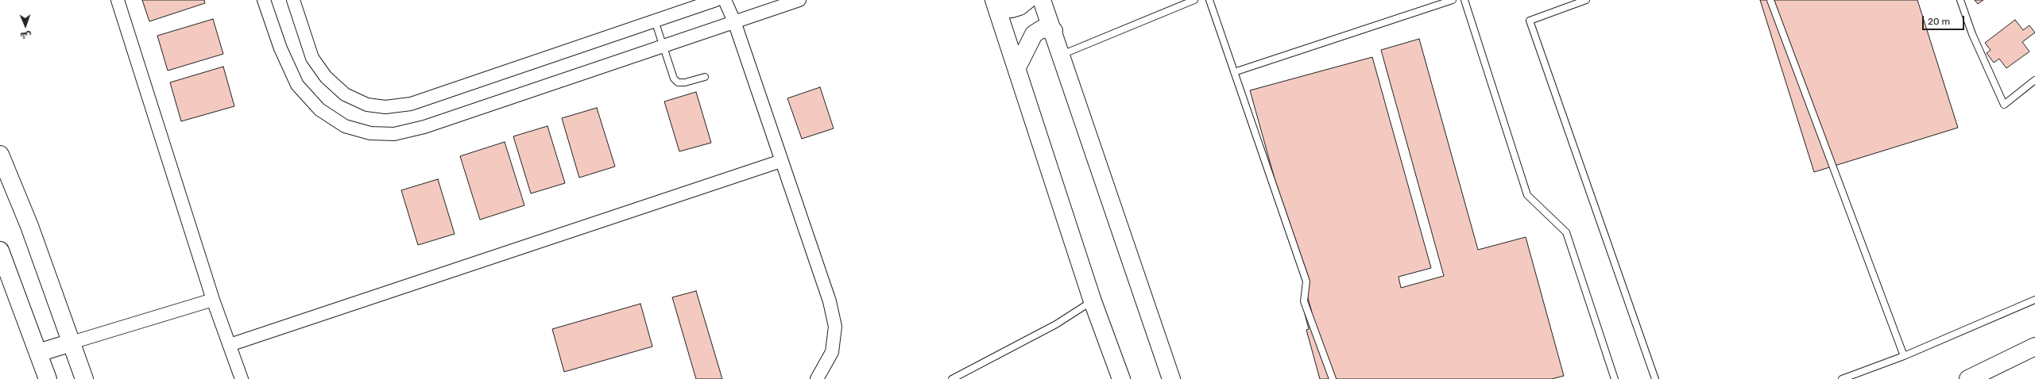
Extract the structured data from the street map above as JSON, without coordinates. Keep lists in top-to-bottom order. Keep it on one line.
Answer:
{"scale_bar":"20 m","north":"bottom"}
